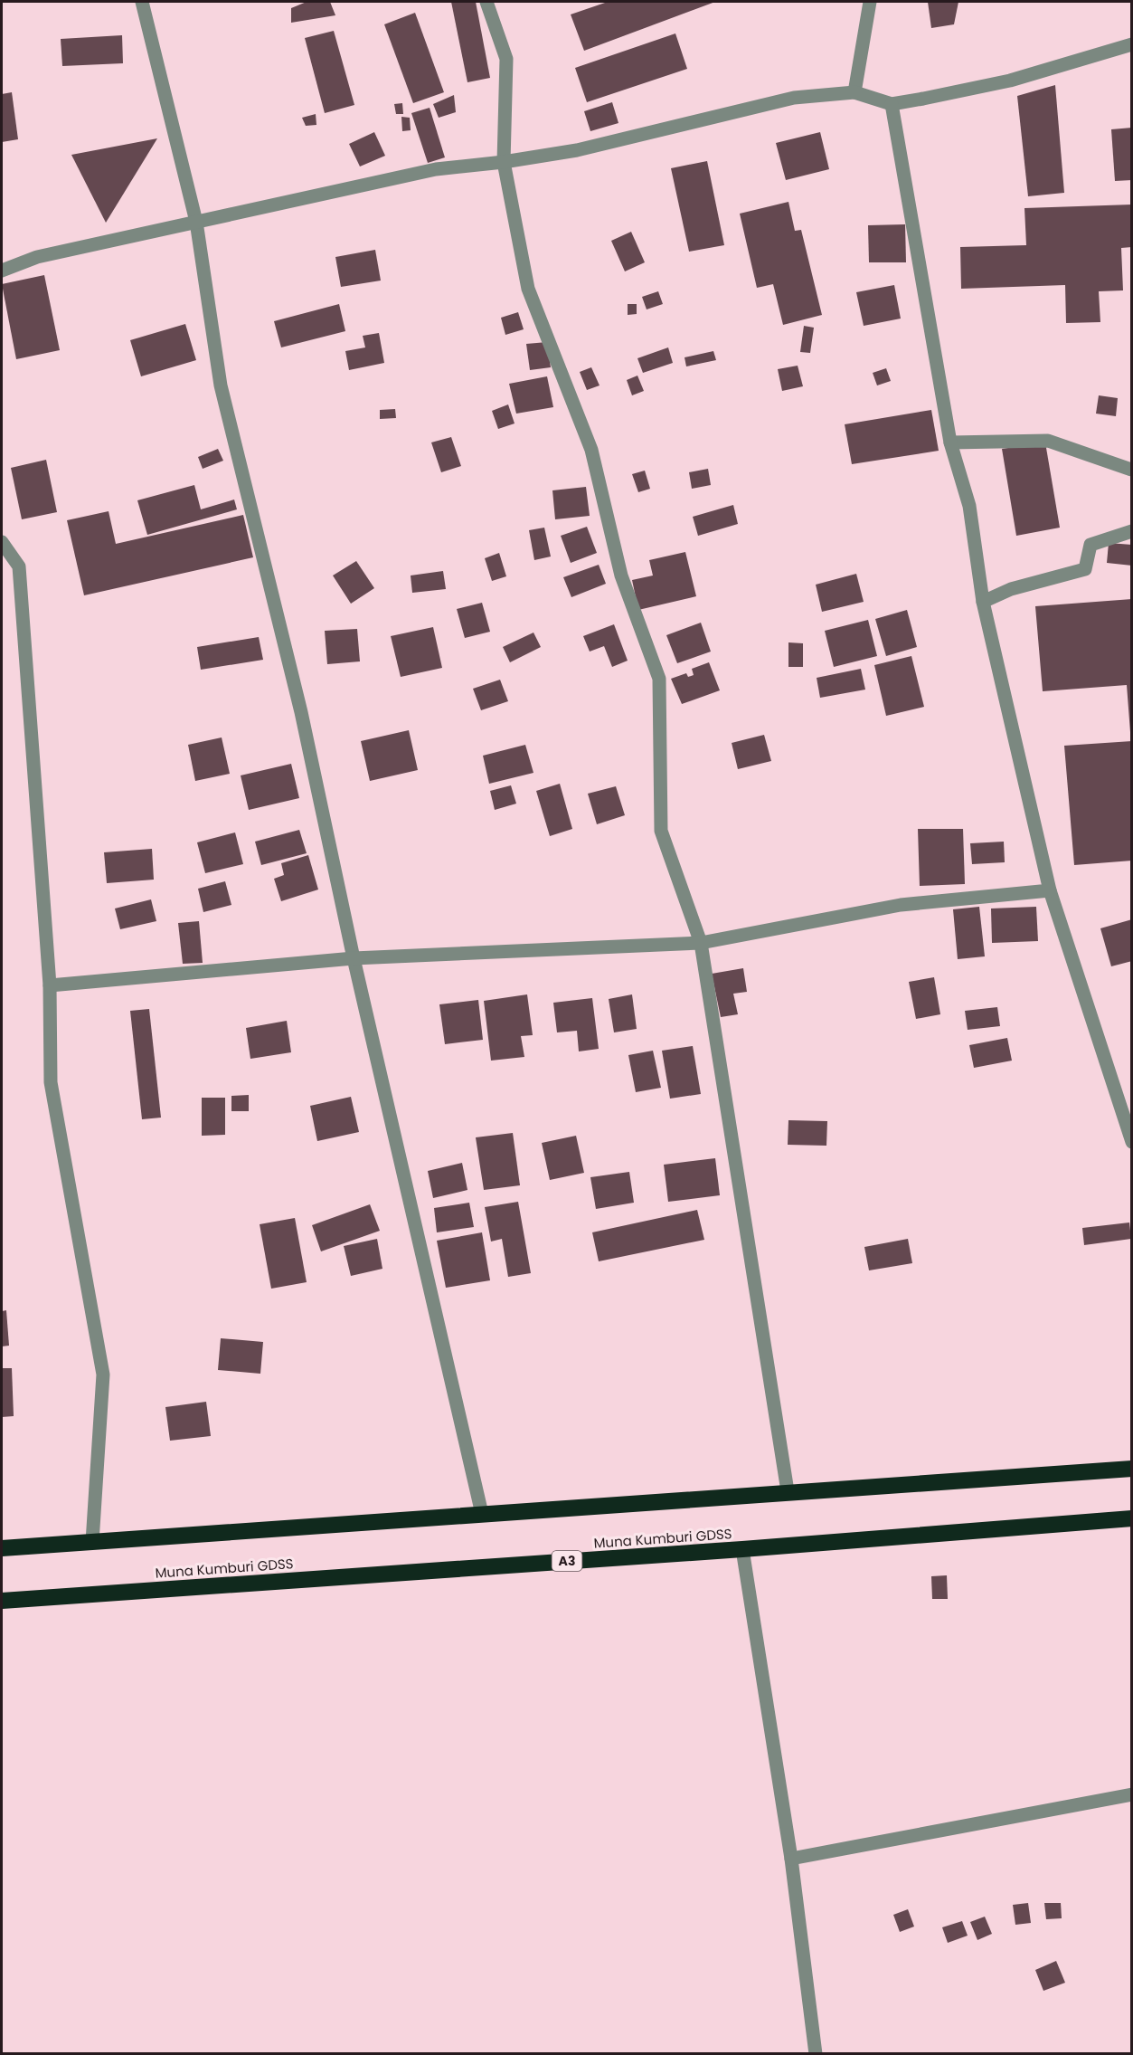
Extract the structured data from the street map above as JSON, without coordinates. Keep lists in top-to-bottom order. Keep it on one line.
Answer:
{"streets":{"highway":["Muna Kumburi GDSS","A3"]}}
